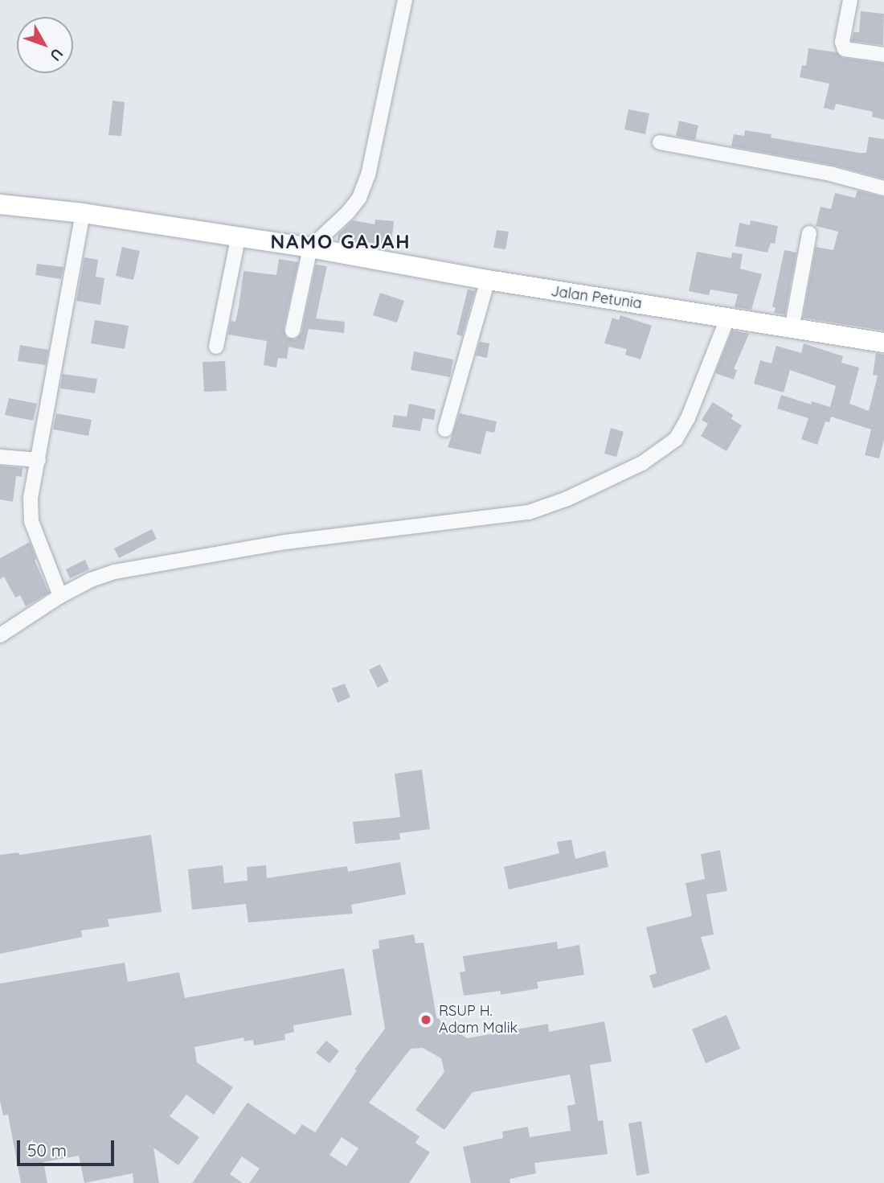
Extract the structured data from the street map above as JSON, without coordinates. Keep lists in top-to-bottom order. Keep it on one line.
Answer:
{"streets":{"street":["Jalan Petunia"]},"districts":["NAMO GAJAH"],"places":["RSUP H. Adam Malik"],"scale_bar":"50 m","north":"bottom right"}
